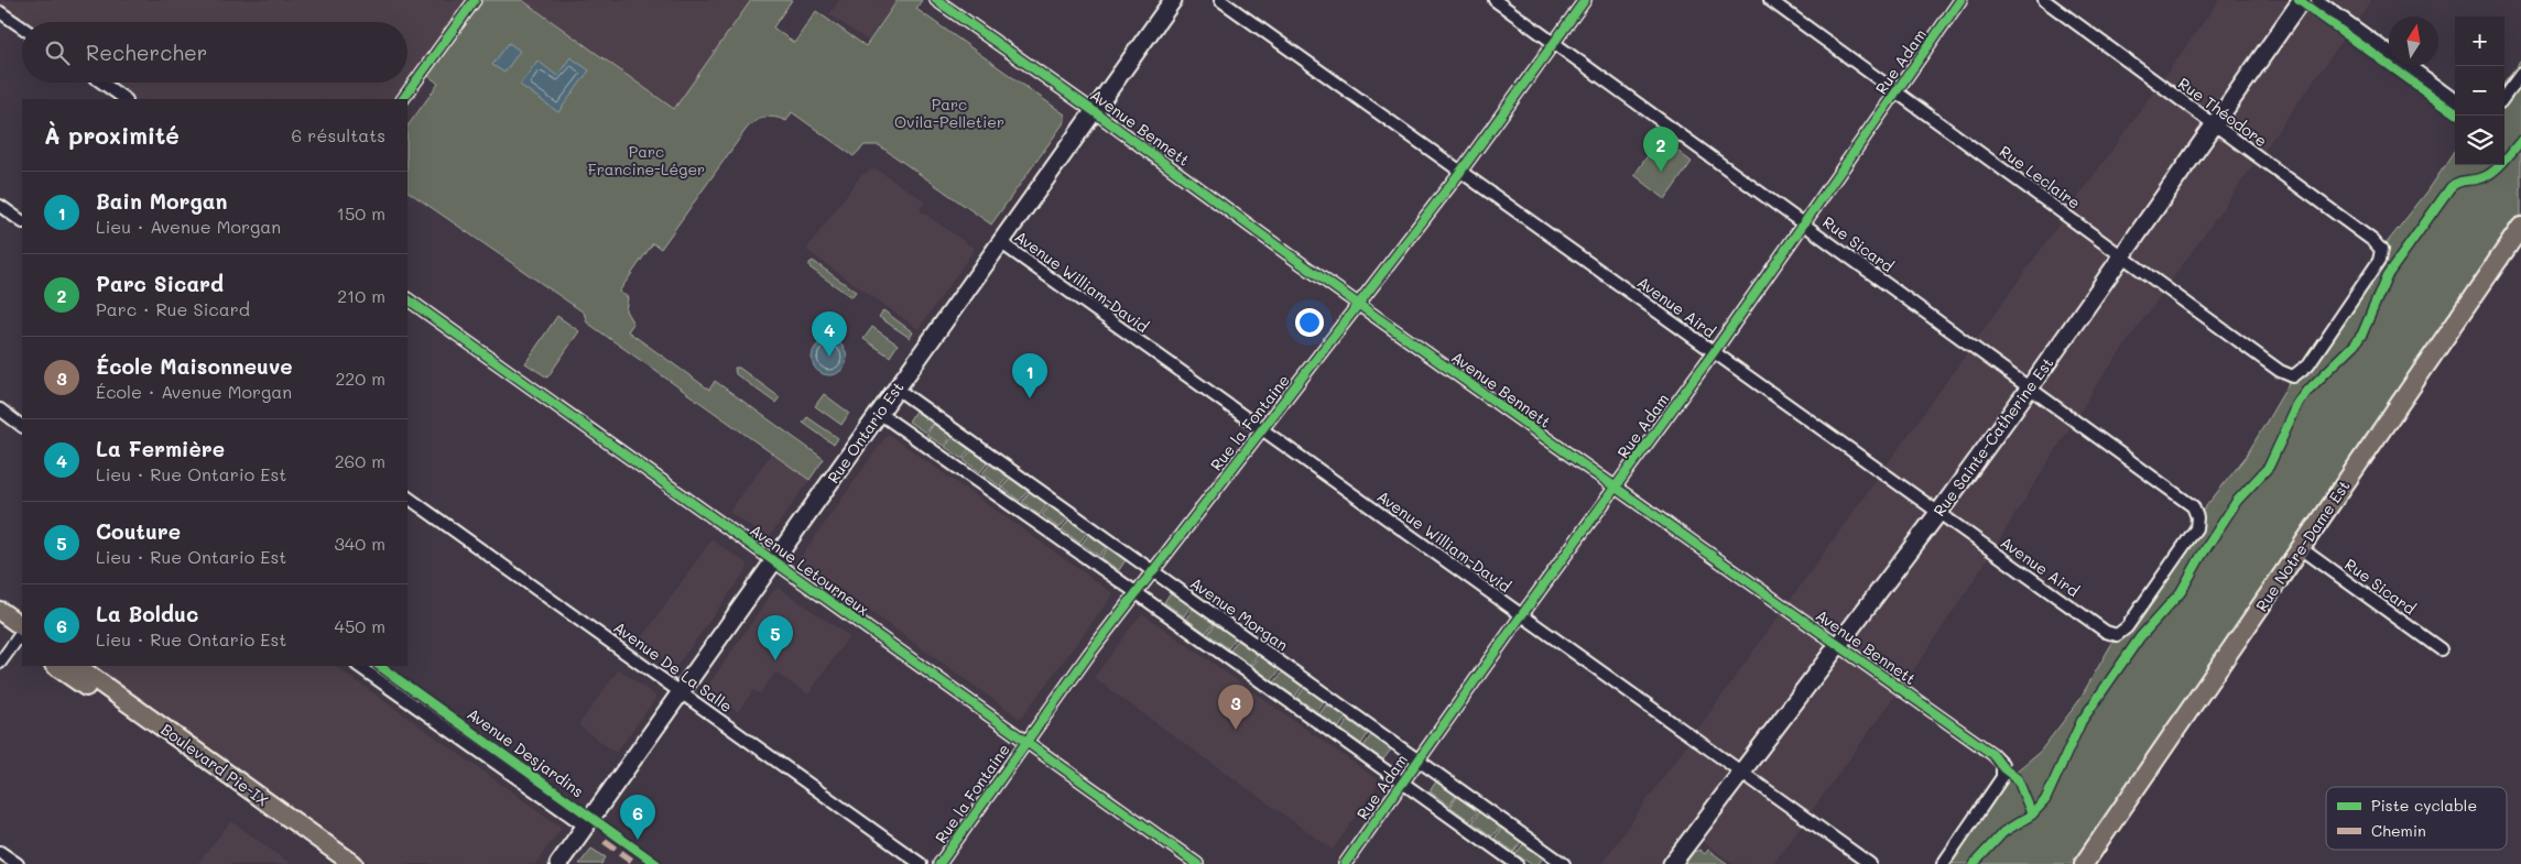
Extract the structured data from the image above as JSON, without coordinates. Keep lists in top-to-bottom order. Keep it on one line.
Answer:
{"streets":{"main road":["Rue Notre-Dame Est","Boulevard Pie-IX"],"street":["Rue Adam","Rue Théodore","Avenue Bennett","Rue Leclaire","Rue Sicard","Avenue William-David","Avenue Aird","Rue la Fontaine","Rue Ontario Est","Rue Sainte-Catherine Est","Avenue Letourneux","Avenue Morgan","Avenue De La Salle","Avenue Desjardins"]},"crossings":[["Rue Adam","Avenue Bennett"],["Rue Adam","Rue Leclaire"],["Rue Adam","Rue Sicard"],["Rue Adam","Avenue William-David"],["Rue Adam","Avenue Aird"],["Rue Adam","Avenue Morgan"],["Rue Théodore","Rue Leclaire"],["Rue Théodore","Rue Sainte-Catherine Est"],["Avenue Bennett","Rue la Fontaine"],["Avenue Bennett","Rue Ontario Est"],["Avenue Bennett","Rue Sainte-Catherine Est"],["Rue Leclaire","Rue Sainte-Catherine Est"],["Rue Sicard","Avenue Aird"],["Rue Sicard","Rue la Fontaine"],["Rue Sicard","Rue Sainte-Catherine Est"],["Rue Sicard","Rue Notre-Dame Est"],["Avenue William-David","Rue la Fontaine"],["Avenue William-David","Rue Ontario Est"],["Avenue William-David","Rue Sainte-Catherine Est"],["Avenue Aird","Rue la Fontaine"],["Avenue Aird","Rue Sainte-Catherine Est"],["Rue la Fontaine","Avenue Letourneux"],["Rue la Fontaine","Avenue Morgan"],["Rue Ontario Est","Avenue Letourneux"],["Rue Ontario Est","Avenue Morgan"],["Rue Ontario Est","Avenue De La Salle"],["Rue Ontario Est","Avenue Desjardins"]],"parks":["Parc Ovila-Pelletier","Parc Francine-Léger"],"legend":["Piste cyclable","Chemin"],"north":"top","page":{"map_buttons":["+","−"],"search":"Rechercher","heading":["À proximité","6 résultats"],"pins":["2","4","1","5","3","6"],"list":[{"mark":"1","name":"Bain Morgan","note":"Lieu · Avenue Morgan","value":"150 m"},{"mark":"2","name":"Parc Sicard","note":"Parc · Rue Sicard","value":"210 m"},{"mark":"3","name":"École Maisonneuve","note":"École · Avenue Morgan","value":"220 m"},{"mark":"4","name":"La Fermière","note":"Lieu · Rue Ontario Est","value":"260 m"},{"mark":"5","name":"Couture","note":"Lieu · Rue Ontario Est","value":"340 m"},{"mark":"6","name":"La Bolduc","note":"Lieu · Rue Ontario Est","value":"450 m"}]}}
